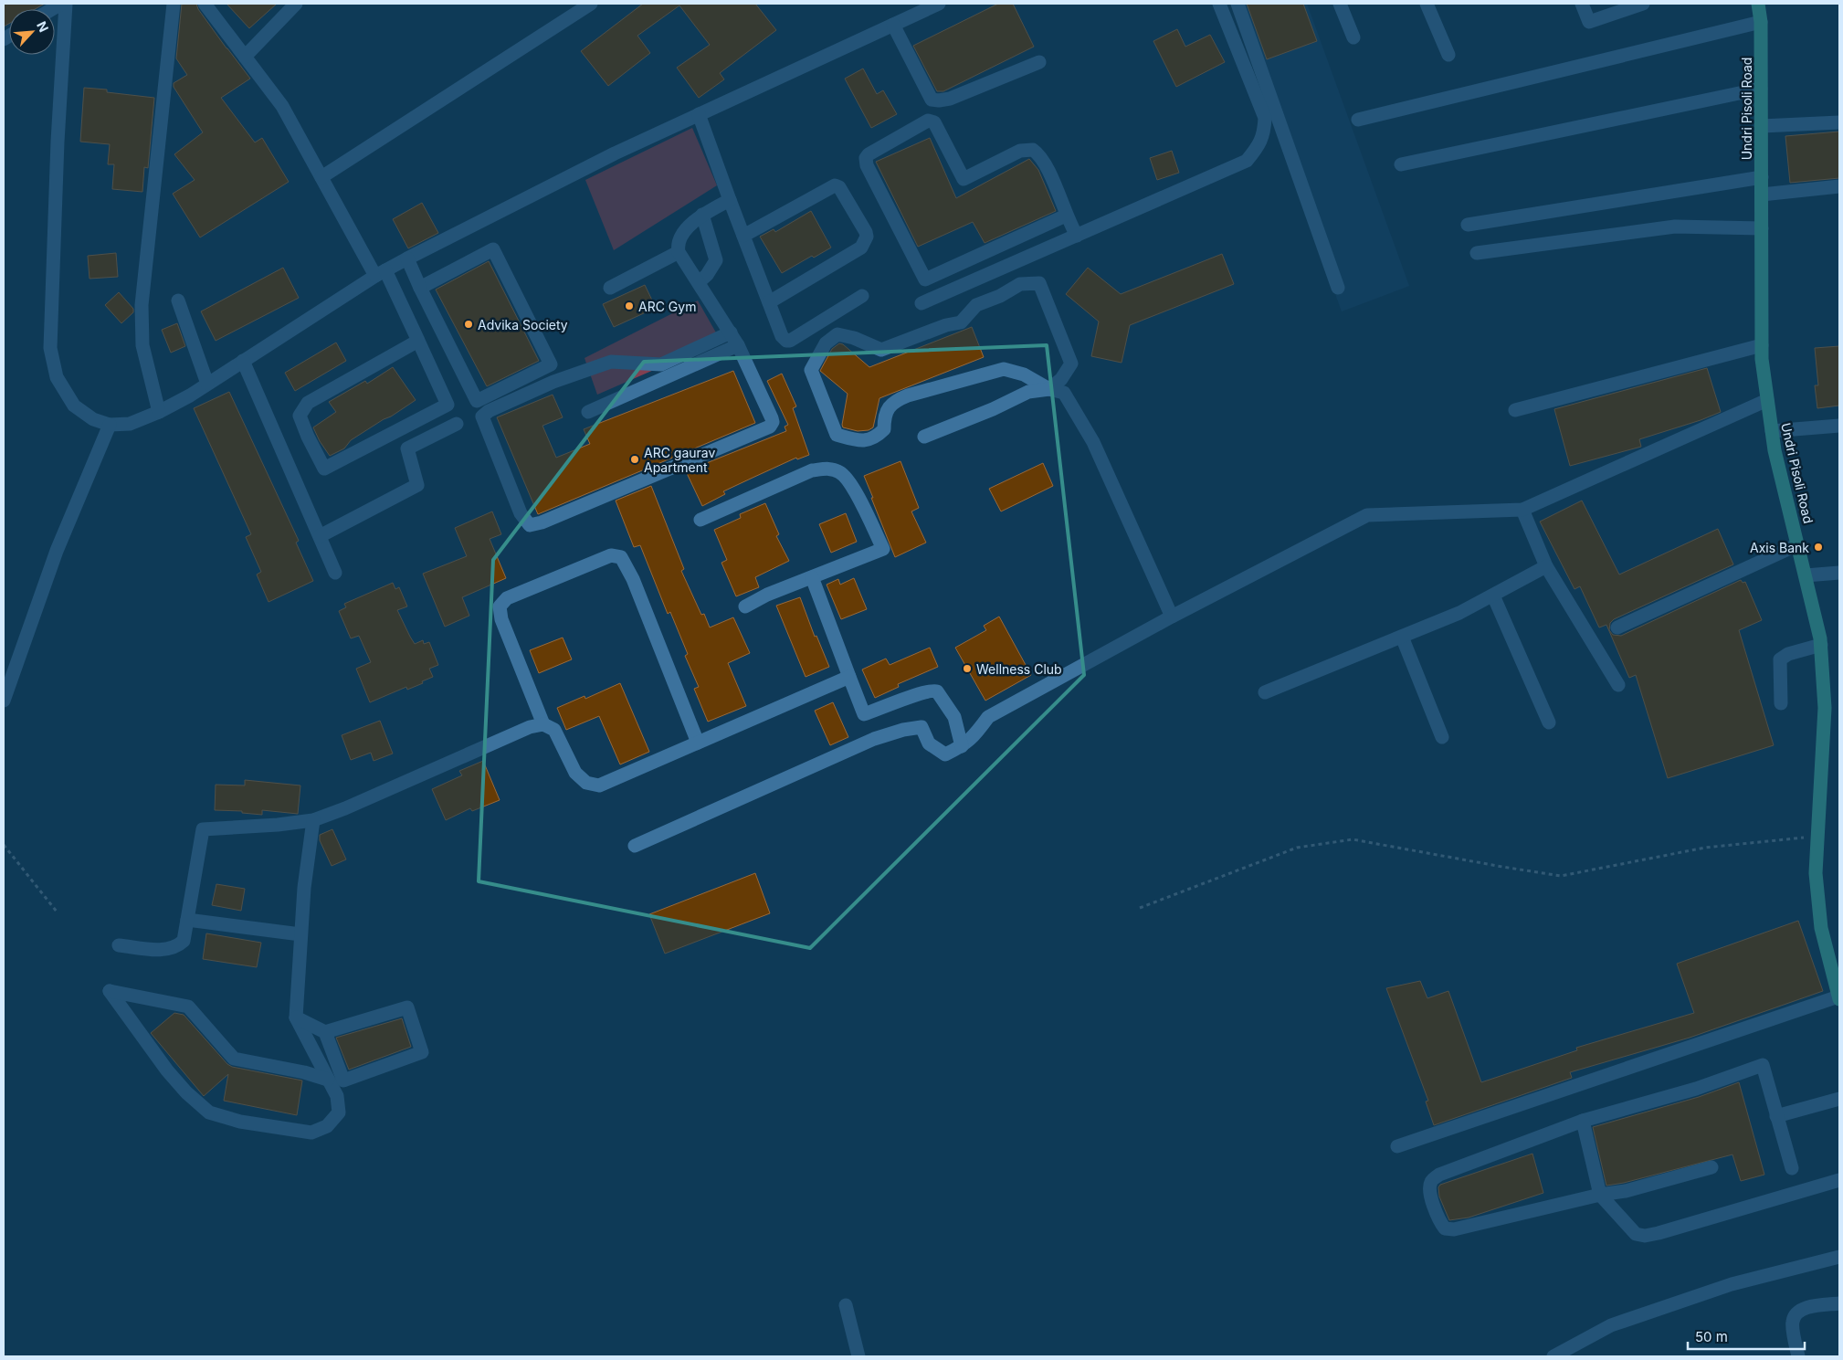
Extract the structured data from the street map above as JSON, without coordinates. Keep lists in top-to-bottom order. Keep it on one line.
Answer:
{"streets":{"highway":["Undri Pisoli Road"]},"places":["ARC Gym","Advika Society","ARC gaurav Apartment","Axis Bank","Wellness Club"],"scale_bar":"50 m","north":"top right"}
